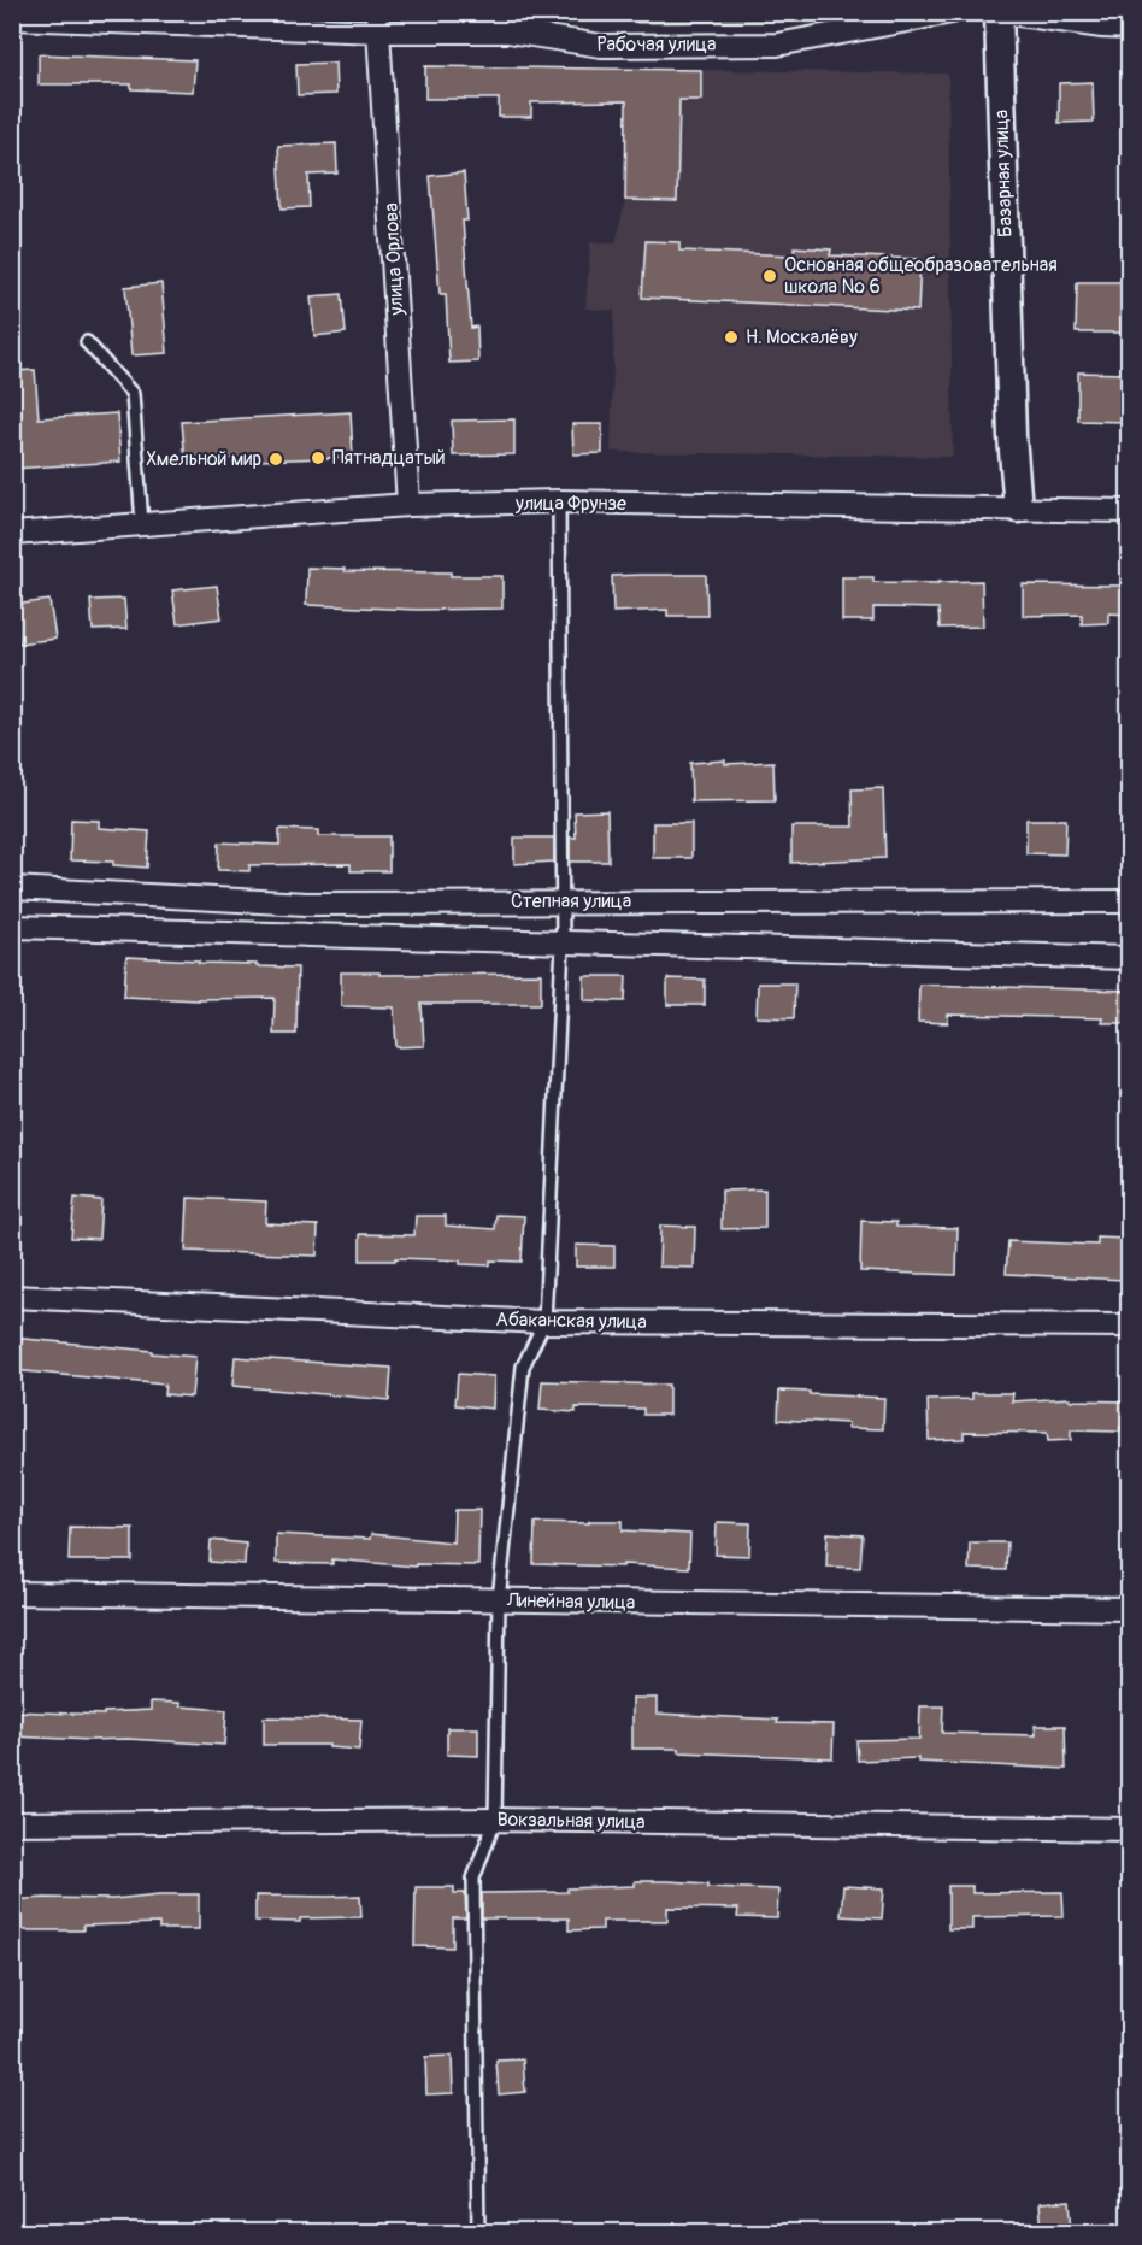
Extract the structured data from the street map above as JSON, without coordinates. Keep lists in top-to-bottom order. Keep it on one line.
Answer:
{"streets":{"street":["Рабочая улица","Базарная улица","улица Орлова","улица Фрунзе","Степная улица","Абаканская улица","Линейная улица","Вокзальная улица"]},"crossings":[["Рабочая улица","улица Орлова"],["Базарная улица","улица Фрунзе"],["улица Орлова","улица Фрунзе"]],"places":["Основная общеобразовательная школа № 6","Н. Москалёву","Пятнадцатый","Хмельной мир"]}
